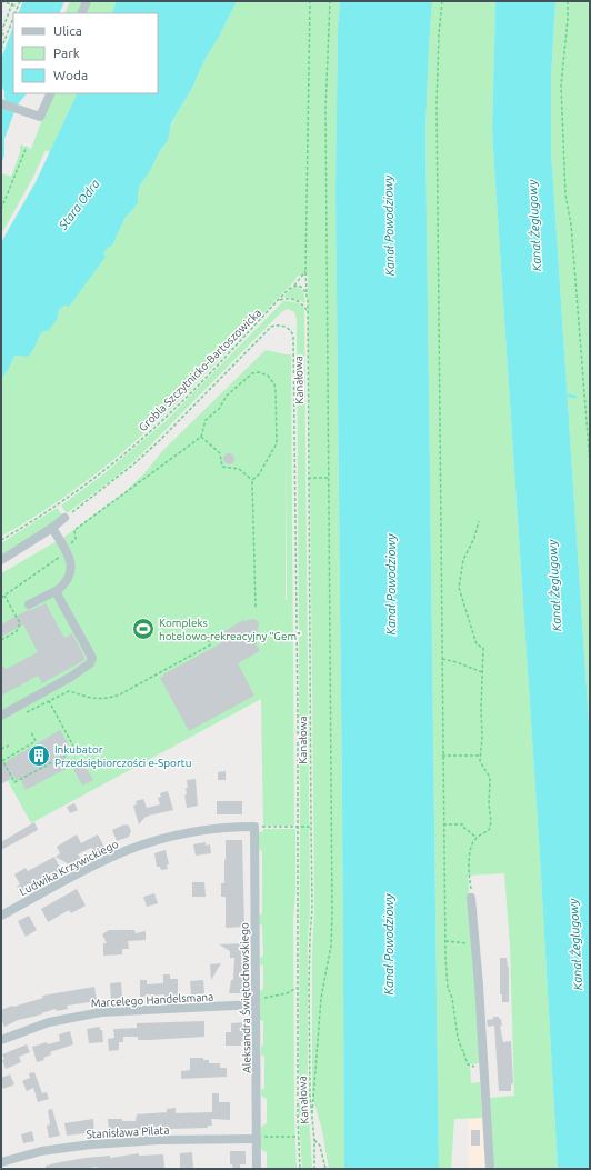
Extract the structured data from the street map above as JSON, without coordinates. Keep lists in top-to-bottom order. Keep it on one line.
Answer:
{"streets":{"street":["Ludwika Krzywickiego","Aleksandra Świętochowskiego","Marcelego Handelsmana","Stanisława Pilata"],"path":["Grobla Szczytnicko-Bartoszowicka","Kanałowa"]},"crossings":[["Grobla Szczytnicko-Bartoszowicka","Kanałowa"],["Ludwika Krzywickiego","Aleksandra Świętochowskiego"],["Aleksandra Świętochowskiego","Marcelego Handelsmana"],["Aleksandra Świętochowskiego","Stanisława Pilata"]],"water":["Stara Odra","Kanał Powodziowy","Kanał Żeglugowy"],"places":{"sports":["Kompleks hotelowo-rekreacyjny \"Gem\""],"building":["Inkubator Przedsiębiorczości e-Sportu"]},"legend":["Ulica","Park","Woda"]}
